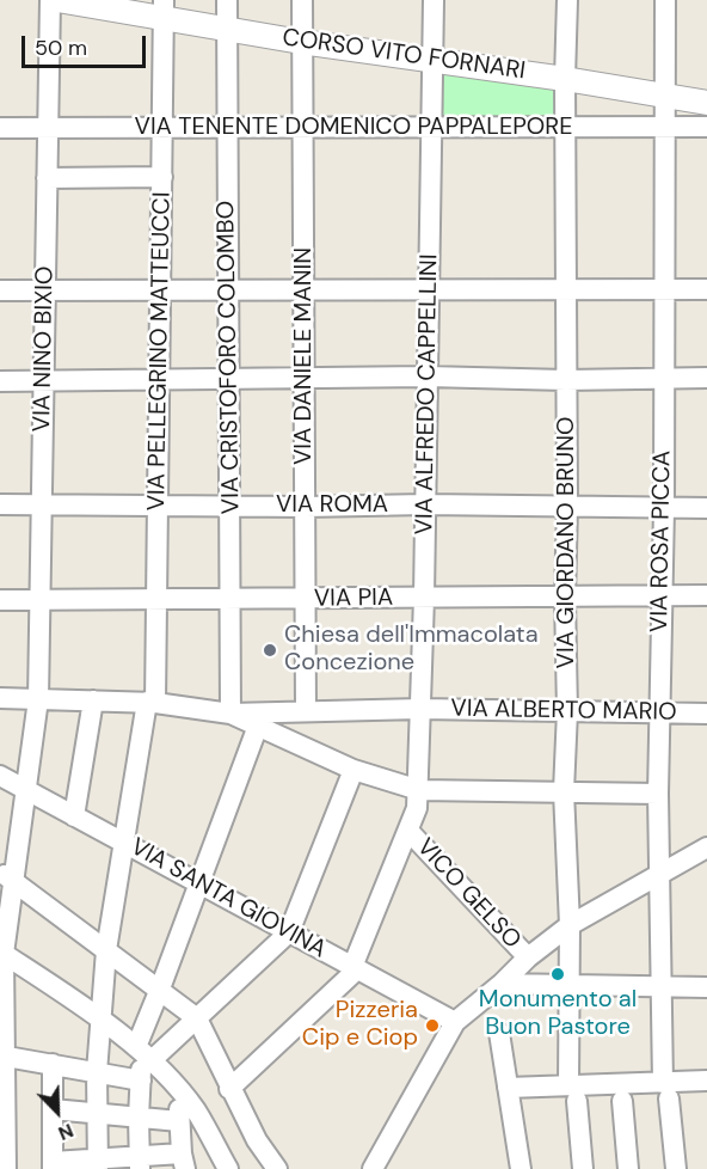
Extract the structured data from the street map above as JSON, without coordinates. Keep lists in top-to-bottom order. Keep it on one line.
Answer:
{"streets":{"street":["CORSO VITO FORNARI","VIA TENENTE DOMENICO PAPPALEPORE","VIA NINO BIXIO","VIA PELLEGRINO MATTEUCCI","VIA DANIELE MANIN","VIA CRISTOFORO COLOMBO","VIA ALFREDO CAPPELLINI","VIA ROMA","VIA ROSA PICCA","VIA GIORDANO BRUNO","VIA PIA","VIA ALBERTO MARIO","VICO GELSO","VIA SANTA GIOVINA"]},"crossings":[["CORSO VITO FORNARI","VIA PELLEGRINO MATTEUCCI"],["CORSO VITO FORNARI","VIA DANIELE MANIN"],["CORSO VITO FORNARI","VIA CRISTOFORO COLOMBO"],["CORSO VITO FORNARI","VIA ALFREDO CAPPELLINI"],["CORSO VITO FORNARI","VIA ROSA PICCA"],["CORSO VITO FORNARI","VIA GIORDANO BRUNO"],["VIA TENENTE DOMENICO PAPPALEPORE","VIA NINO BIXIO"],["VIA TENENTE DOMENICO PAPPALEPORE","VIA PELLEGRINO MATTEUCCI"],["VIA TENENTE DOMENICO PAPPALEPORE","VIA DANIELE MANIN"],["VIA TENENTE DOMENICO PAPPALEPORE","VIA CRISTOFORO COLOMBO"],["VIA TENENTE DOMENICO PAPPALEPORE","VIA ALFREDO CAPPELLINI"],["VIA TENENTE DOMENICO PAPPALEPORE","VIA ROSA PICCA"],["VIA TENENTE DOMENICO PAPPALEPORE","VIA GIORDANO BRUNO"],["VIA NINO BIXIO","VIA ROMA"],["VIA NINO BIXIO","VIA PIA"],["VIA NINO BIXIO","VIA SANTA GIOVINA"],["VIA PELLEGRINO MATTEUCCI","VIA ROMA"],["VIA PELLEGRINO MATTEUCCI","VIA PIA"],["VIA PELLEGRINO MATTEUCCI","VIA SANTA GIOVINA"],["VIA DANIELE MANIN","VIA ROMA"],["VIA DANIELE MANIN","VIA PIA"],["VIA DANIELE MANIN","VIA ALBERTO MARIO"],["VIA CRISTOFORO COLOMBO","VIA ROMA"],["VIA CRISTOFORO COLOMBO","VIA PIA"],["VIA CRISTOFORO COLOMBO","VIA ALBERTO MARIO"],["VIA ALFREDO CAPPELLINI","VIA ROMA"],["VIA ALFREDO CAPPELLINI","VIA PIA"],["VIA ALFREDO CAPPELLINI","VIA ALBERTO MARIO"],["VIA ALFREDO CAPPELLINI","VICO GELSO"],["VIA ALFREDO CAPPELLINI","VIA SANTA GIOVINA"],["VIA ROMA","VIA ROSA PICCA"],["VIA ROMA","VIA GIORDANO BRUNO"],["VIA ROSA PICCA","VIA PIA"],["VIA ROSA PICCA","VIA ALBERTO MARIO"],["VIA GIORDANO BRUNO","VIA PIA"],["VIA GIORDANO BRUNO","VIA ALBERTO MARIO"]],"places":["Chiesa dell'Immacolata Concezione","Monumento al Buon Pastore","Pizzeria Cip e Ciop"],"scale_bar":"50 m","north":"bottom right"}
